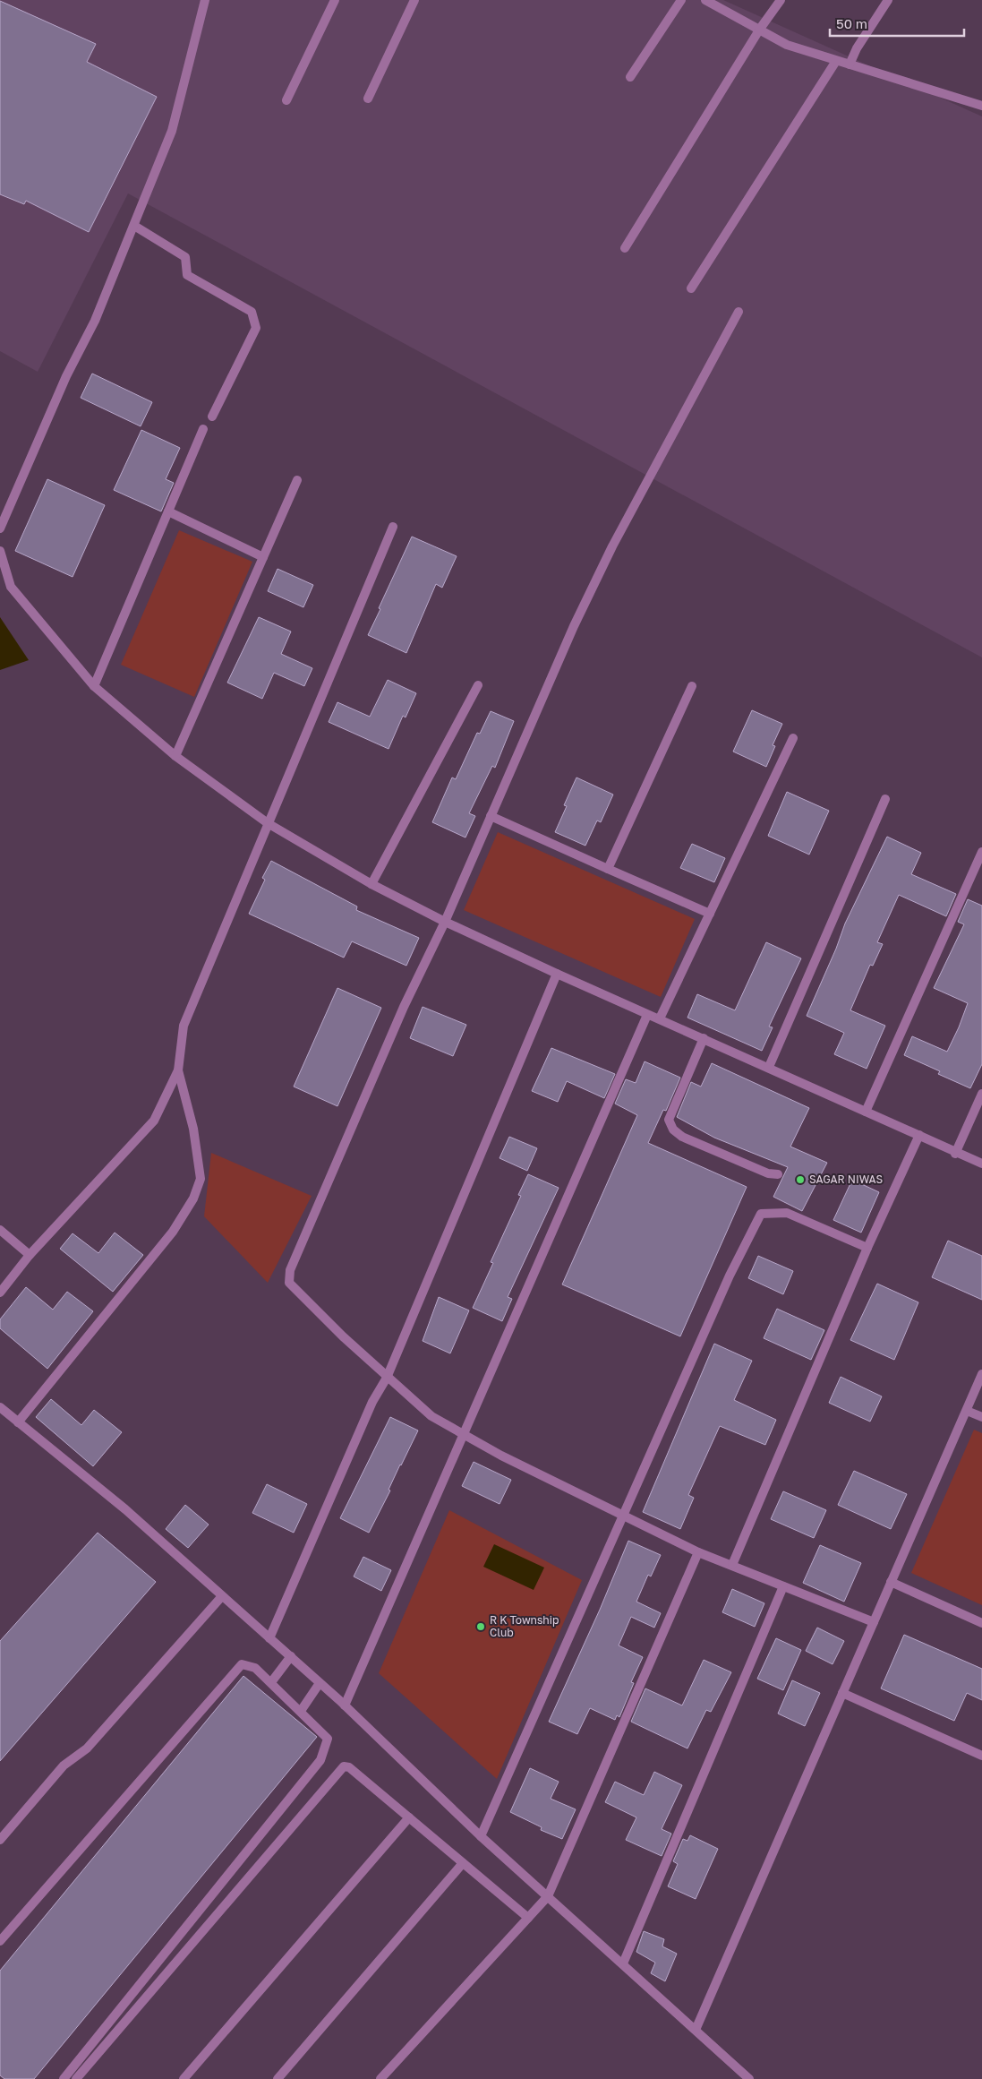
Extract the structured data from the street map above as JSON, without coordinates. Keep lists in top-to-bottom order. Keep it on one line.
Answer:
{"places":["SAGAR NIWAS","R K Township Club"],"scale_bar":"50 m"}
